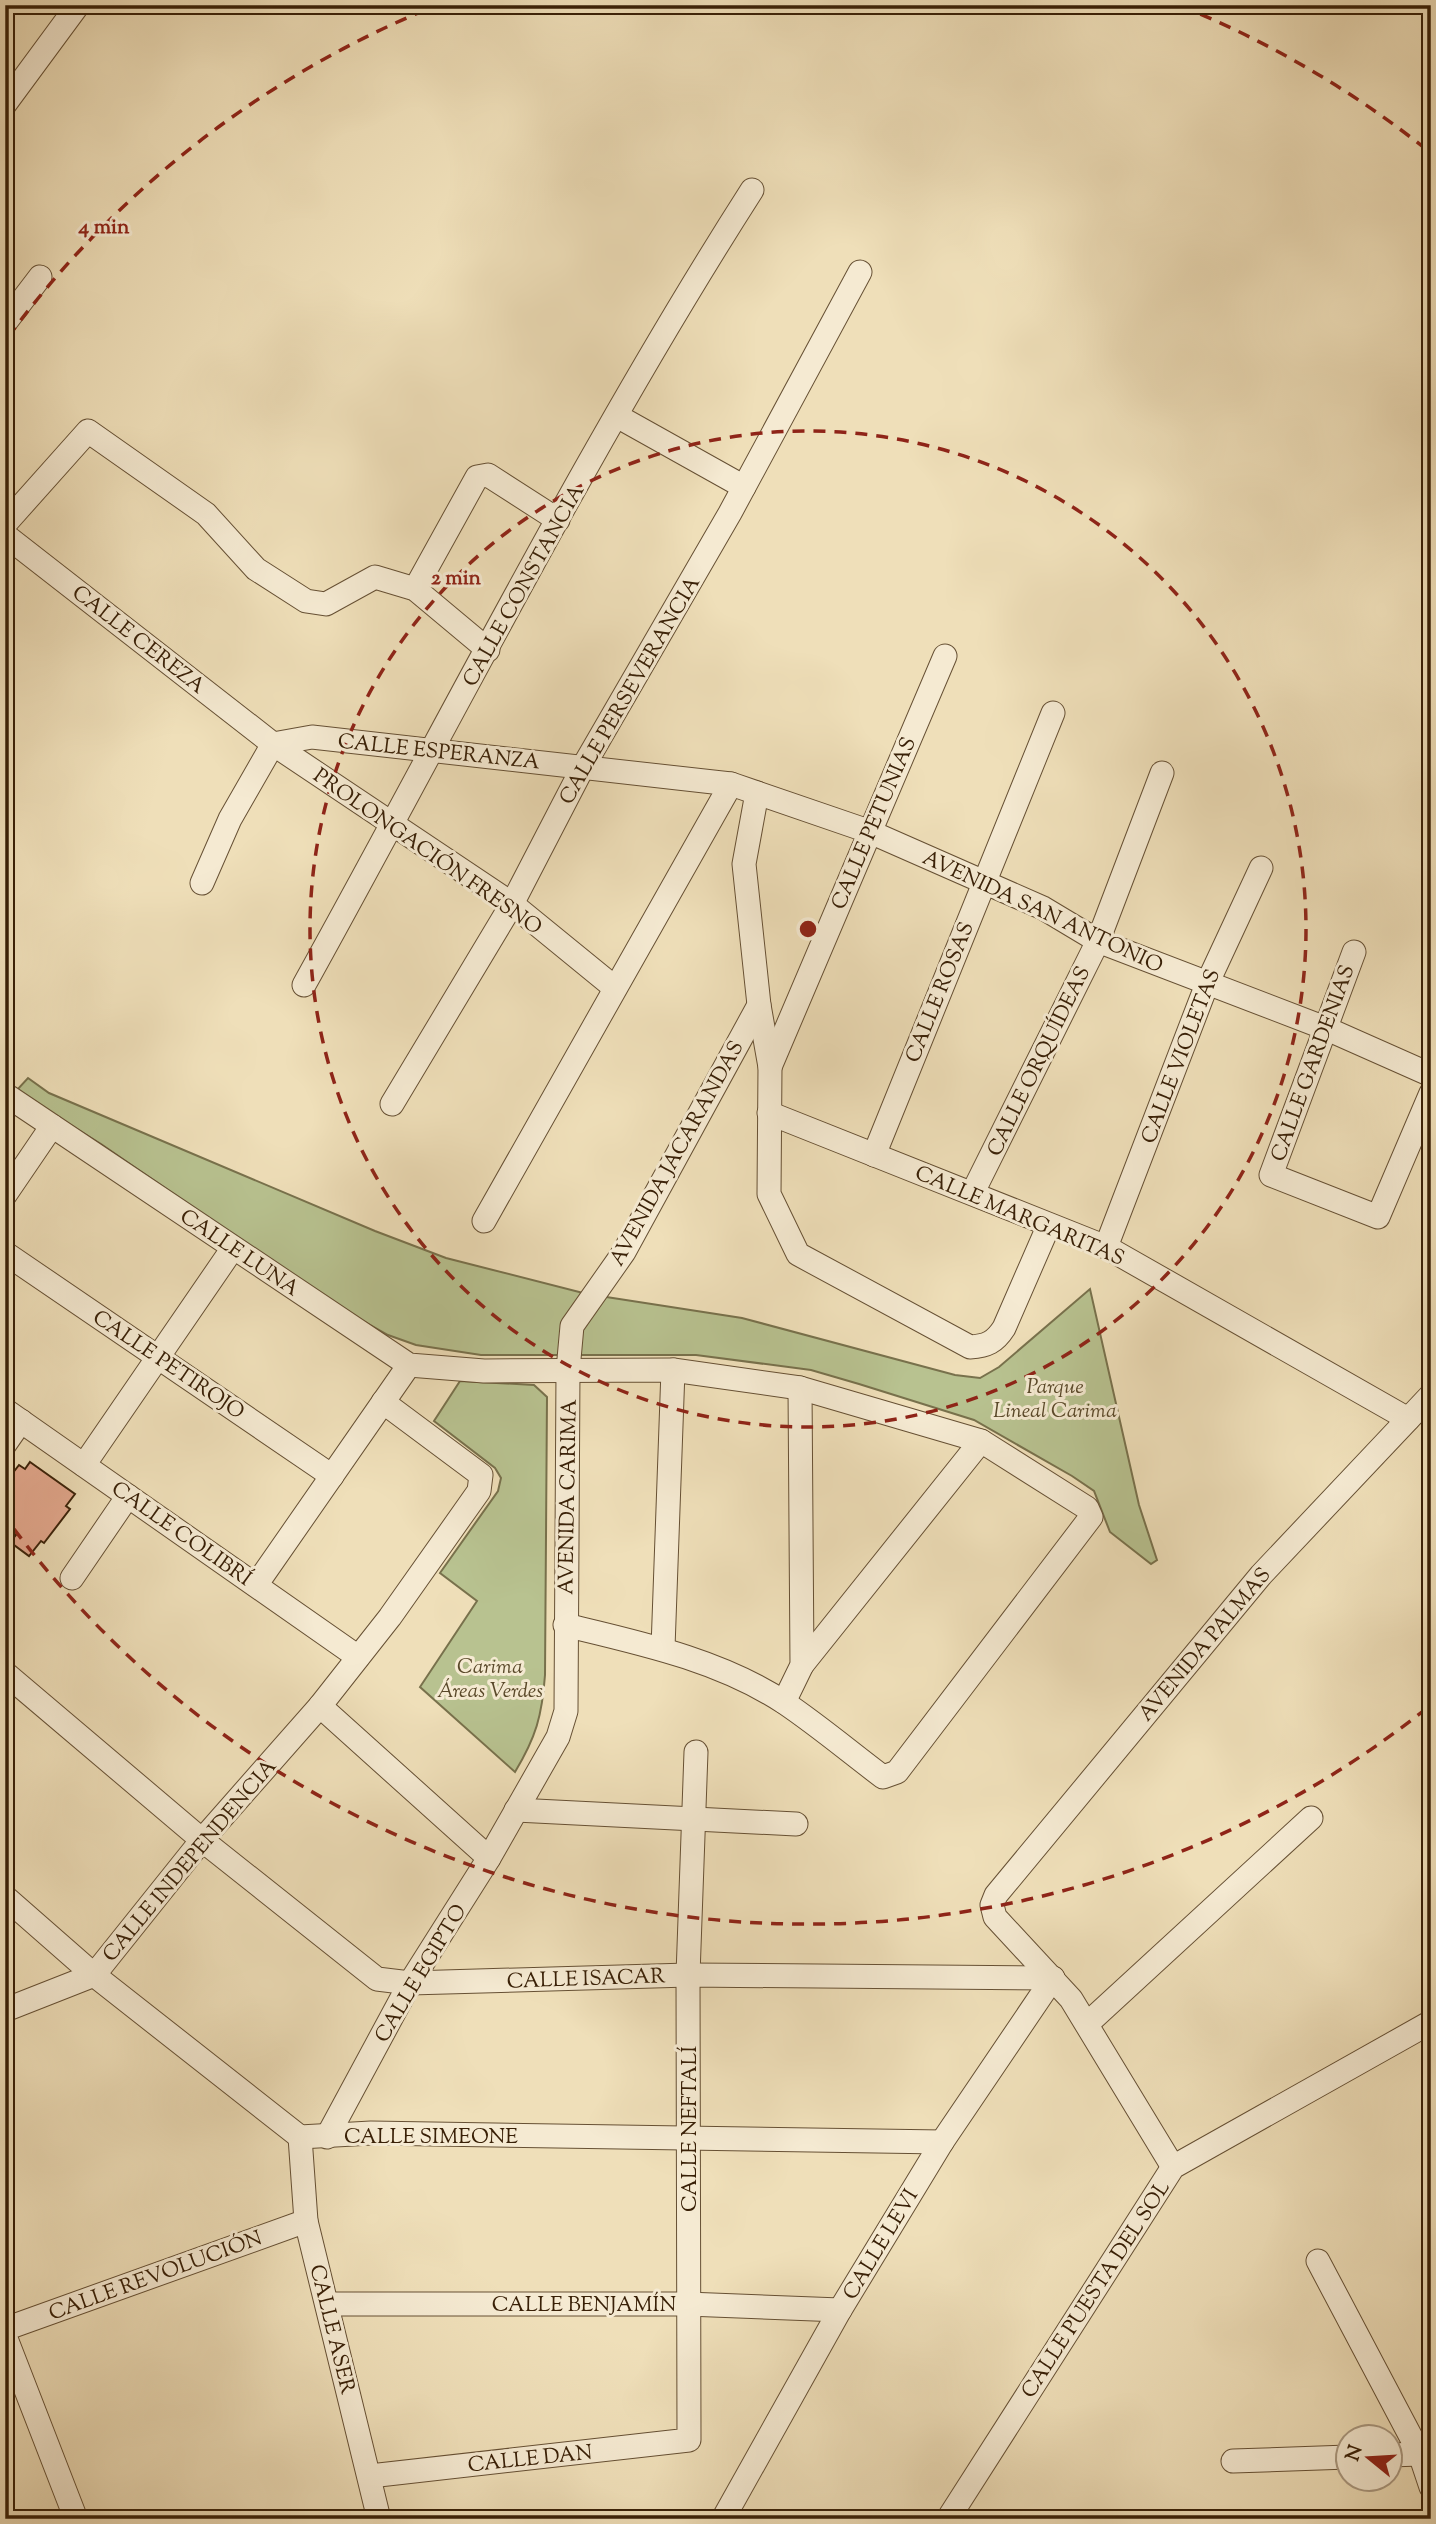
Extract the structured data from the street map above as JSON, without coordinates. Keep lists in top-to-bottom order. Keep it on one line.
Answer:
{"streets":{"street":["CALLE CONSTANCIA","CALLE CEREZA","CALLE PERSEVERANCIA","CALLE ESPERANZA","CALLE PETUNIAS","PROLONGACIÓN FRESNO","AVENIDA SAN ANTONIO","CALLE ROSAS","CALLE VIOLETAS","CALLE ORQUÍDEAS","CALLE GARDENIAS","AVENIDA JACARANDAS","CALLE MARGARITAS","CALLE LUNA","CALLE PETIROJO","AVENIDA CARIMA","CALLE COLIBRÍ","AVENIDA PALMAS","CALLE INDEPENDENCIA","CALLE EGIPTO","CALLE ISACAR","CALLE NEFTALÍ","CALLE SIMEONE","CALLE LEVI","CALLE REVOLUCIÓN","CALLE PUESTA DEL SOL","CALLE BENJAMÍN","CALLE ASER","CALLE DAN"]},"crossings":[["CALLE CONSTANCIA","CALLE ESPERANZA"],["CALLE CONSTANCIA","PROLONGACIÓN FRESNO"],["CALLE CEREZA","CALLE ESPERANZA"],["CALLE CEREZA","PROLONGACIÓN FRESNO"],["CALLE PERSEVERANCIA","CALLE ESPERANZA"],["CALLE PERSEVERANCIA","PROLONGACIÓN FRESNO"],["CALLE ESPERANZA","PROLONGACIÓN FRESNO"],["CALLE ESPERANZA","AVENIDA SAN ANTONIO"],["CALLE PETUNIAS","AVENIDA SAN ANTONIO"],["AVENIDA SAN ANTONIO","CALLE ROSAS"],["AVENIDA SAN ANTONIO","CALLE VIOLETAS"],["AVENIDA SAN ANTONIO","CALLE ORQUÍDEAS"],["AVENIDA SAN ANTONIO","CALLE GARDENIAS"],["CALLE ROSAS","CALLE MARGARITAS"],["CALLE VIOLETAS","CALLE MARGARITAS"],["CALLE ORQUÍDEAS","CALLE MARGARITAS"],["AVENIDA JACARANDAS","CALLE LUNA"],["AVENIDA JACARANDAS","AVENIDA CARIMA"],["CALLE MARGARITAS","AVENIDA PALMAS"],["CALLE LUNA","AVENIDA CARIMA"],["AVENIDA CARIMA","CALLE EGIPTO"],["CALLE COLIBRÍ","CALLE INDEPENDENCIA"],["AVENIDA PALMAS","CALLE ISACAR"],["AVENIDA PALMAS","CALLE LEVI"],["CALLE INDEPENDENCIA","CALLE ISACAR"],["CALLE EGIPTO","CALLE ISACAR"],["CALLE EGIPTO","CALLE SIMEONE"],["CALLE ISACAR","CALLE NEFTALÍ"],["CALLE ISACAR","CALLE LEVI"],["CALLE NEFTALÍ","CALLE SIMEONE"],["CALLE NEFTALÍ","CALLE BENJAMÍN"],["CALLE NEFTALÍ","CALLE DAN"],["CALLE SIMEONE","CALLE LEVI"],["CALLE SIMEONE","CALLE ASER"],["CALLE LEVI","CALLE BENJAMÍN"],["CALLE REVOLUCIÓN","CALLE ASER"],["CALLE BENJAMÍN","CALLE ASER"],["CALLE ASER","CALLE DAN"]],"parks":["Parque Lineal Carima","Carima Áreas Verdes"],"north":"left","rings":["4 min","2 min"]}
